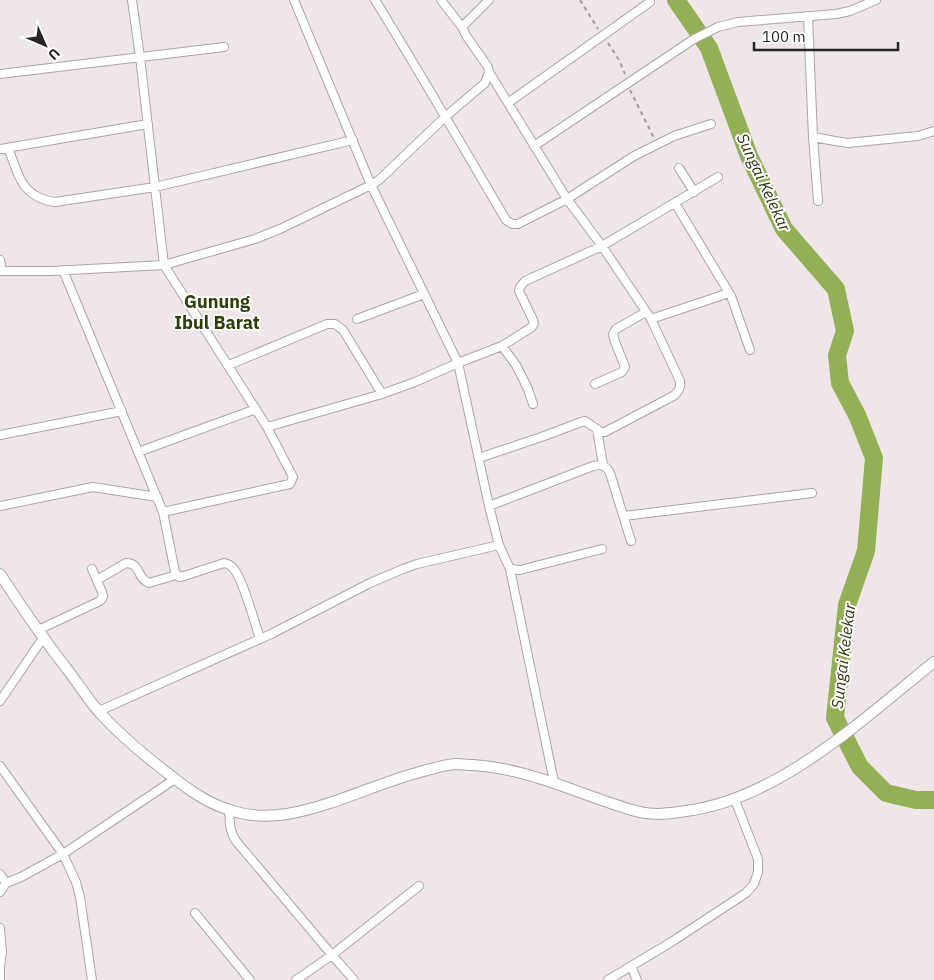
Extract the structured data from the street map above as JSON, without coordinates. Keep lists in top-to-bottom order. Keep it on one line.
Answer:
{"districts":["Gunung Ibul Barat"],"water":["Sungai Kelekar"],"scale_bar":"100 m","north":"bottom right"}
